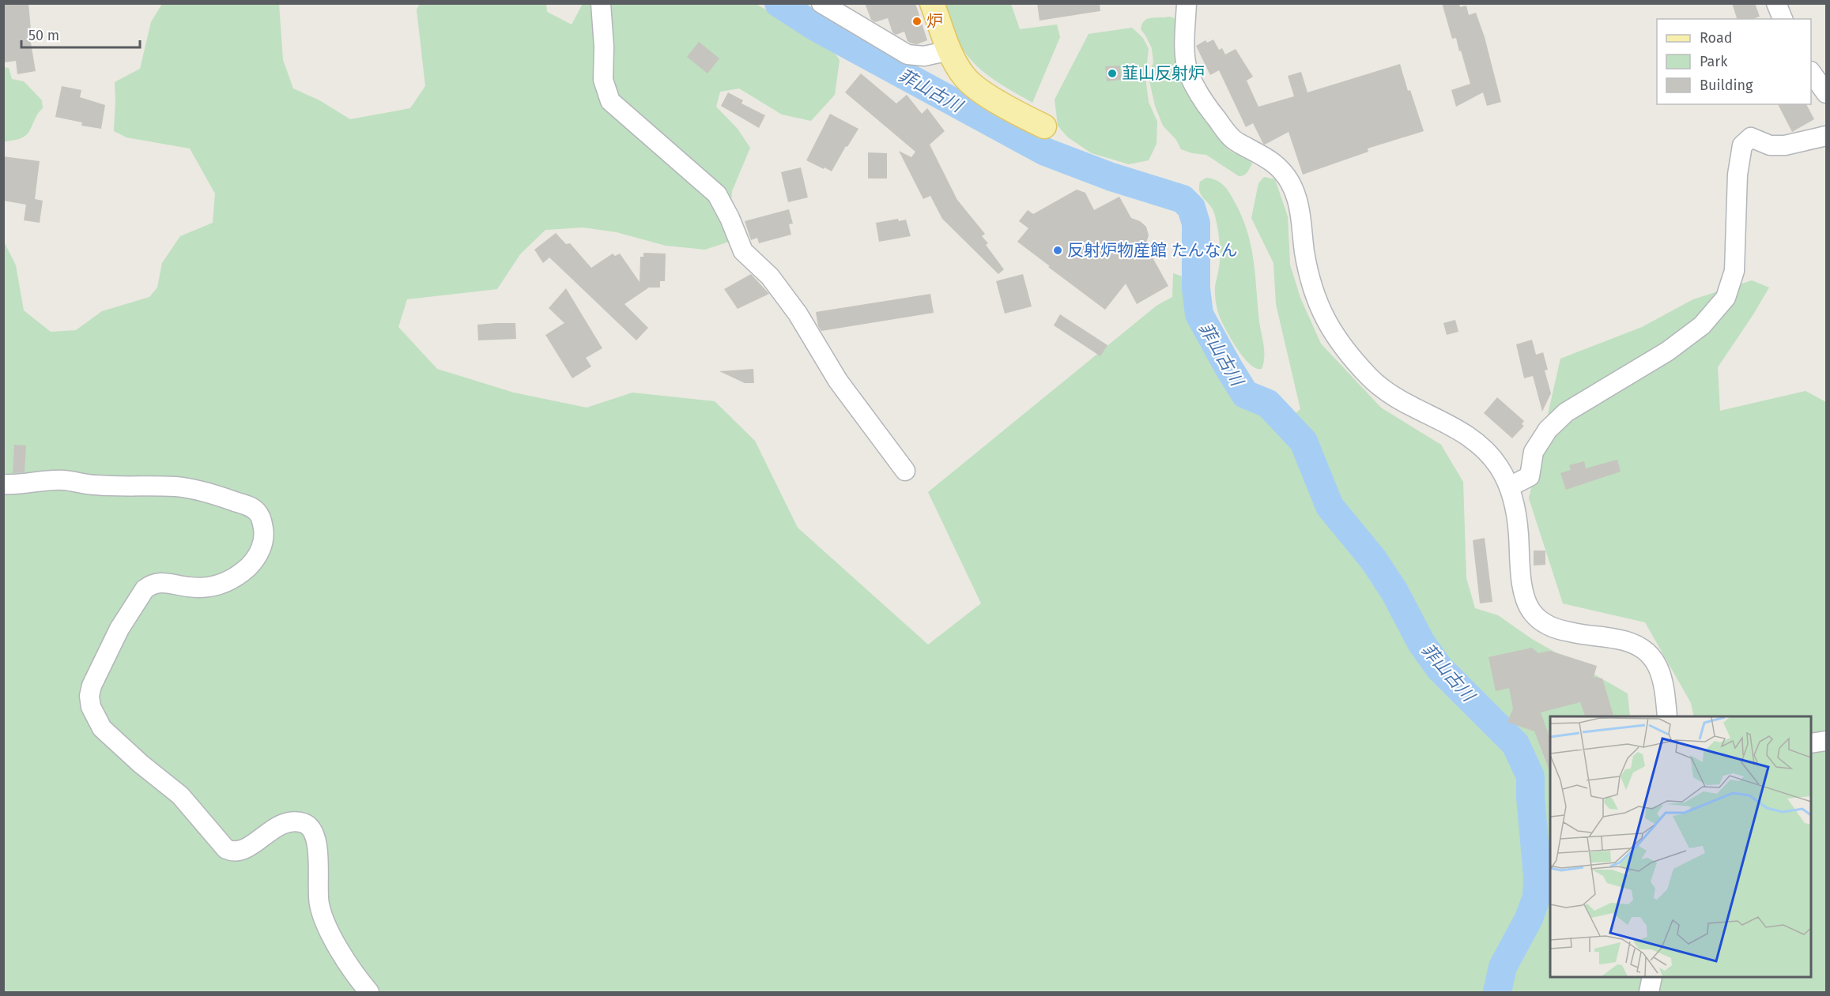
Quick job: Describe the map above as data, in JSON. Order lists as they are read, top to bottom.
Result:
{
  "water": ["菲山古川"],
  "places": ["炉", "韮山反射炉", "反射炉物産館 たんなん"],
  "legend": ["Road", "Park", "Building"],
  "scale_bar": "50 m"
}
